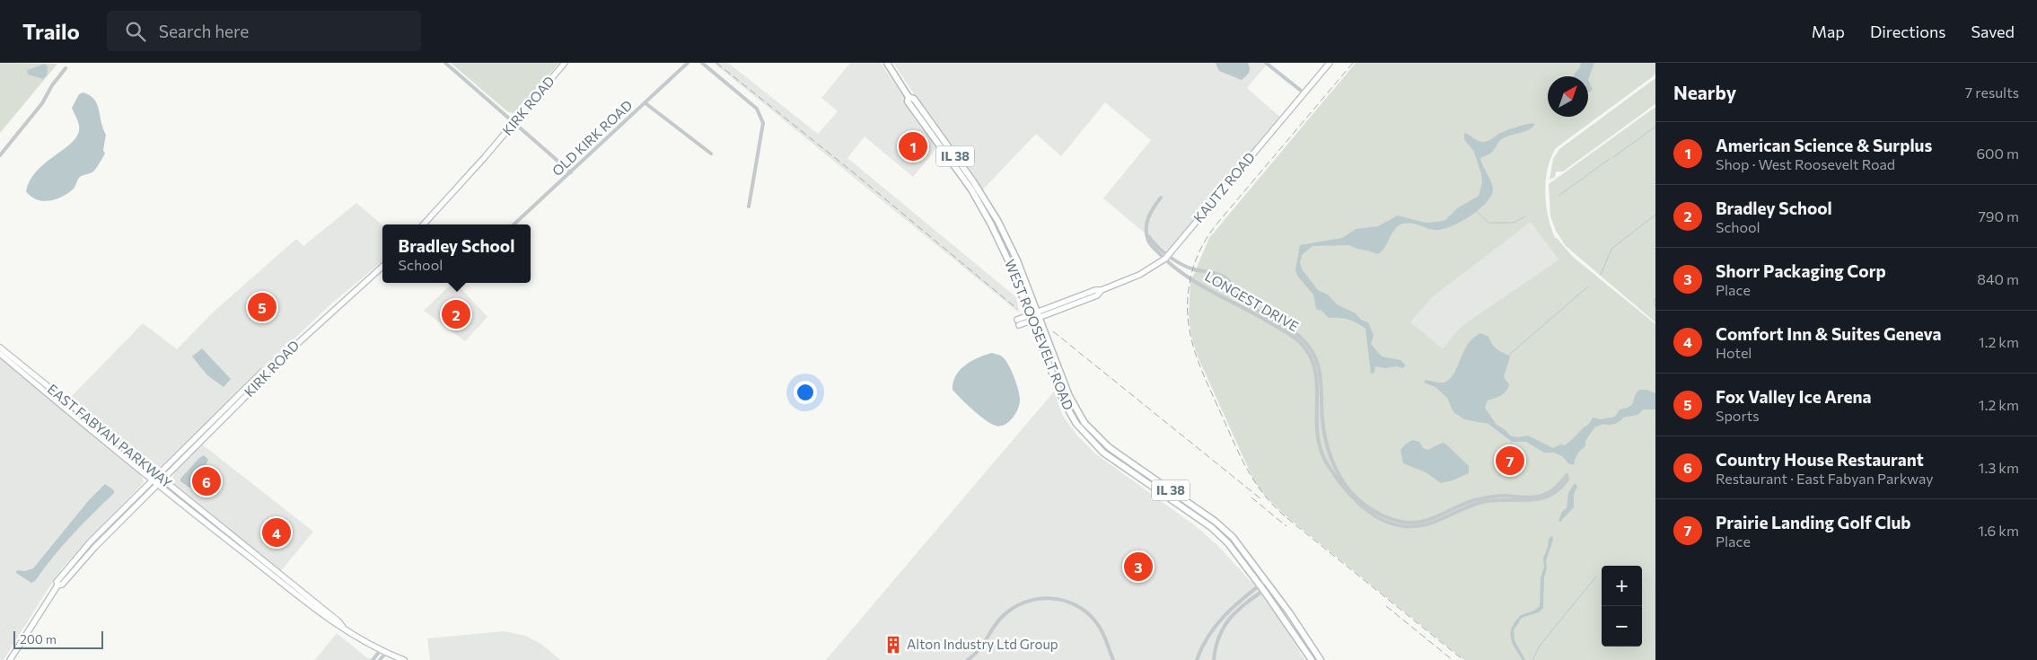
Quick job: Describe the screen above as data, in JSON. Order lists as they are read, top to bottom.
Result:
{
  "streets": {
    "main road": ["IL 38", "WEST ROOSEVELT ROAD"],
    "street": [
      "KIRK ROAD",
      "OLD KIRK ROAD",
      "KAUTZ ROAD",
      "LONGEST DRIVE",
      "EAST FABYAN PARKWAY"
    ]
  },
  "crossings": [
    ["KIRK ROAD", "EAST FABYAN PARKWAY"],
    ["IL 38", "KAUTZ ROAD"],
    ["IL 38", "WEST ROOSEVELT ROAD"],
    ["KAUTZ ROAD", "LONGEST DRIVE"],
    ["KAUTZ ROAD", "WEST ROOSEVELT ROAD"]
  ],
  "places": {
    "building": ["Alton Industry Ltd Group"]
  },
  "scale_bar": "200 m",
  "north": "top right",
  "page": {
    "header": "Trailo",
    "search": "Search here",
    "nav": ["Map", "Directions", "Saved"],
    "heading": ["Nearby", "7 results"],
    "list": [
      {
        "mark": "1",
        "name": "American Science & Surplus",
        "note": "Shop · West Roosevelt Road",
        "value": "600 m"
      },
      {
        "mark": "2",
        "name": "Bradley School",
        "note": "School",
        "value": "790 m"
      },
      {
        "mark": "3",
        "name": "Shorr Packaging Corp",
        "note": "Place",
        "value": "840 m"
      },
      {
        "mark": "4",
        "name": "Comfort Inn & Suites Geneva",
        "note": "Hotel",
        "value": "1.2 km"
      },
      {
        "mark": "5",
        "name": "Fox Valley Ice Arena",
        "note": "Sports",
        "value": "1.2 km"
      },
      {
        "mark": "6",
        "name": "Country House Restaurant",
        "note": "Restaurant · East Fabyan Parkway",
        "value": "1.3 km"
      },
      {
        "mark": "7",
        "name": "Prairie Landing Golf Club",
        "note": "Place",
        "value": "1.6 km"
      }
    ],
    "pins": [
      "1",
      "5",
      "2",
      "7",
      "6",
      "4",
      "3"
    ],
    "popup": ["Bradley School", "School"],
    "map_buttons": ["+", "−"],
    "scale": "200 m"
  }
}
